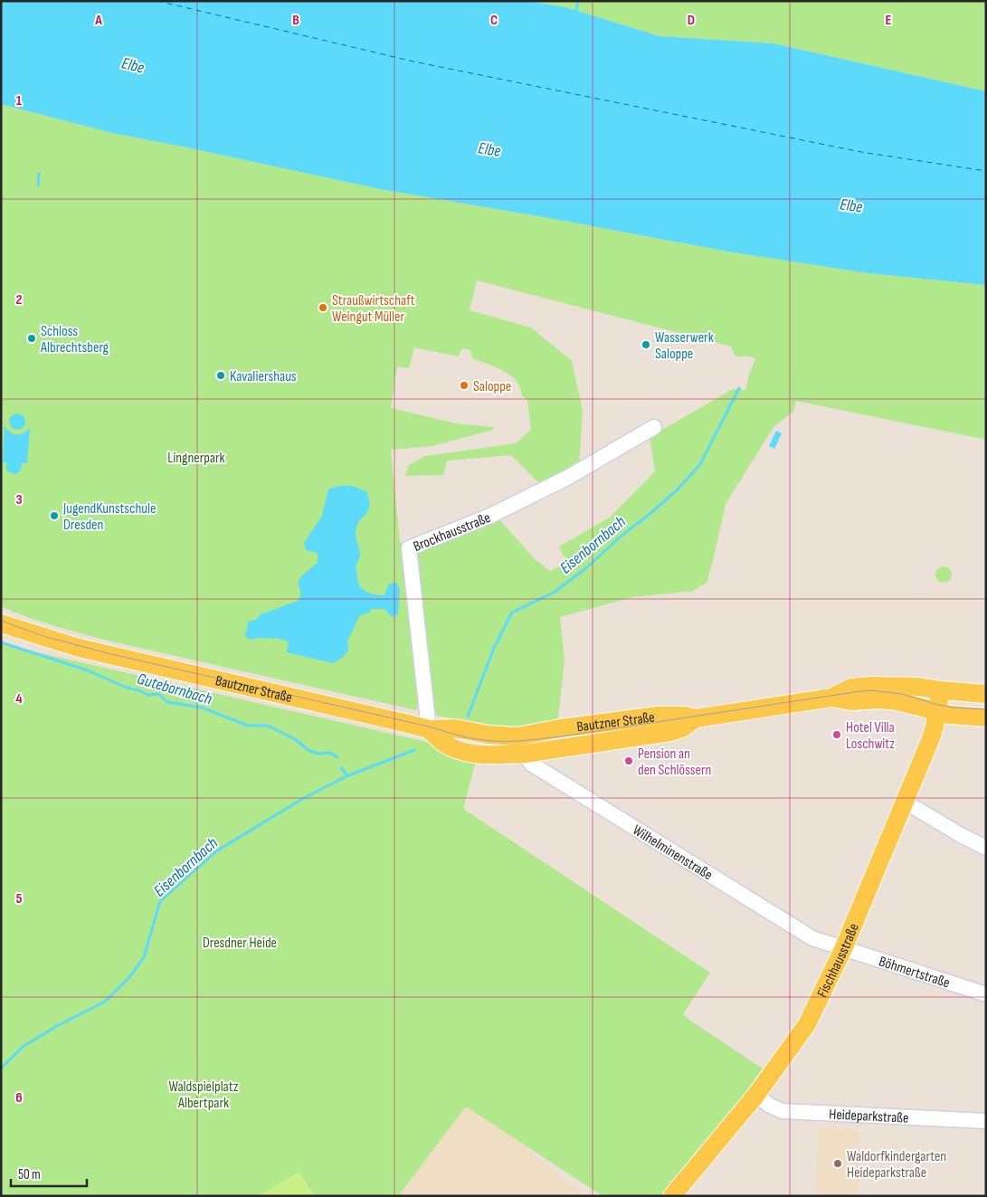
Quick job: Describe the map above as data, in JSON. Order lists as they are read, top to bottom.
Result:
{
  "streets": {
    "main road": ["Bautzner Straße", "Fischhausstraße"],
    "street": [
      "Brockhausstraße",
      "Wilhelminenstraße",
      "Böhmertstraße",
      "Heideparkstraße"
    ]
  },
  "crossings": [
    ["Brockhausstraße", "Bautzner Straße"],
    ["Bautzner Straße", "Wilhelminenstraße"],
    ["Bautzner Straße", "Fischhausstraße"],
    ["Wilhelminenstraße", "Fischhausstraße"],
    ["Wilhelminenstraße", "Böhmertstraße"],
    ["Fischhausstraße", "Böhmertstraße"],
    ["Fischhausstraße", "Heideparkstraße"]
  ],
  "water": ["Elbe", "Eisenbornbach", "Gutebornbach"],
  "parks": ["Lingnerpark", "Dresdner Heide", "Waldspielplatz Albertpark"],
  "places": [
    "Straußwirtschaft Weingut Müller",
    "Schloss Albrechtsberg",
    "Wasserwerk Saloppe",
    "Kavaliershaus",
    "Saloppe",
    "JugendKunstschule Dresden",
    "Hotel Villa Loschwitz",
    "Pension an den Schlössern",
    "Waldorfkindergarten Heideparkstraße"
  ],
  "scale_bar": "50 m",
  "grid": {
    "columns": [
      "A",
      "B",
      "C",
      "D",
      "E"
    ],
    "rows": [
      "1",
      "2",
      "3",
      "4",
      "5",
      "6"
    ]
  }
}
